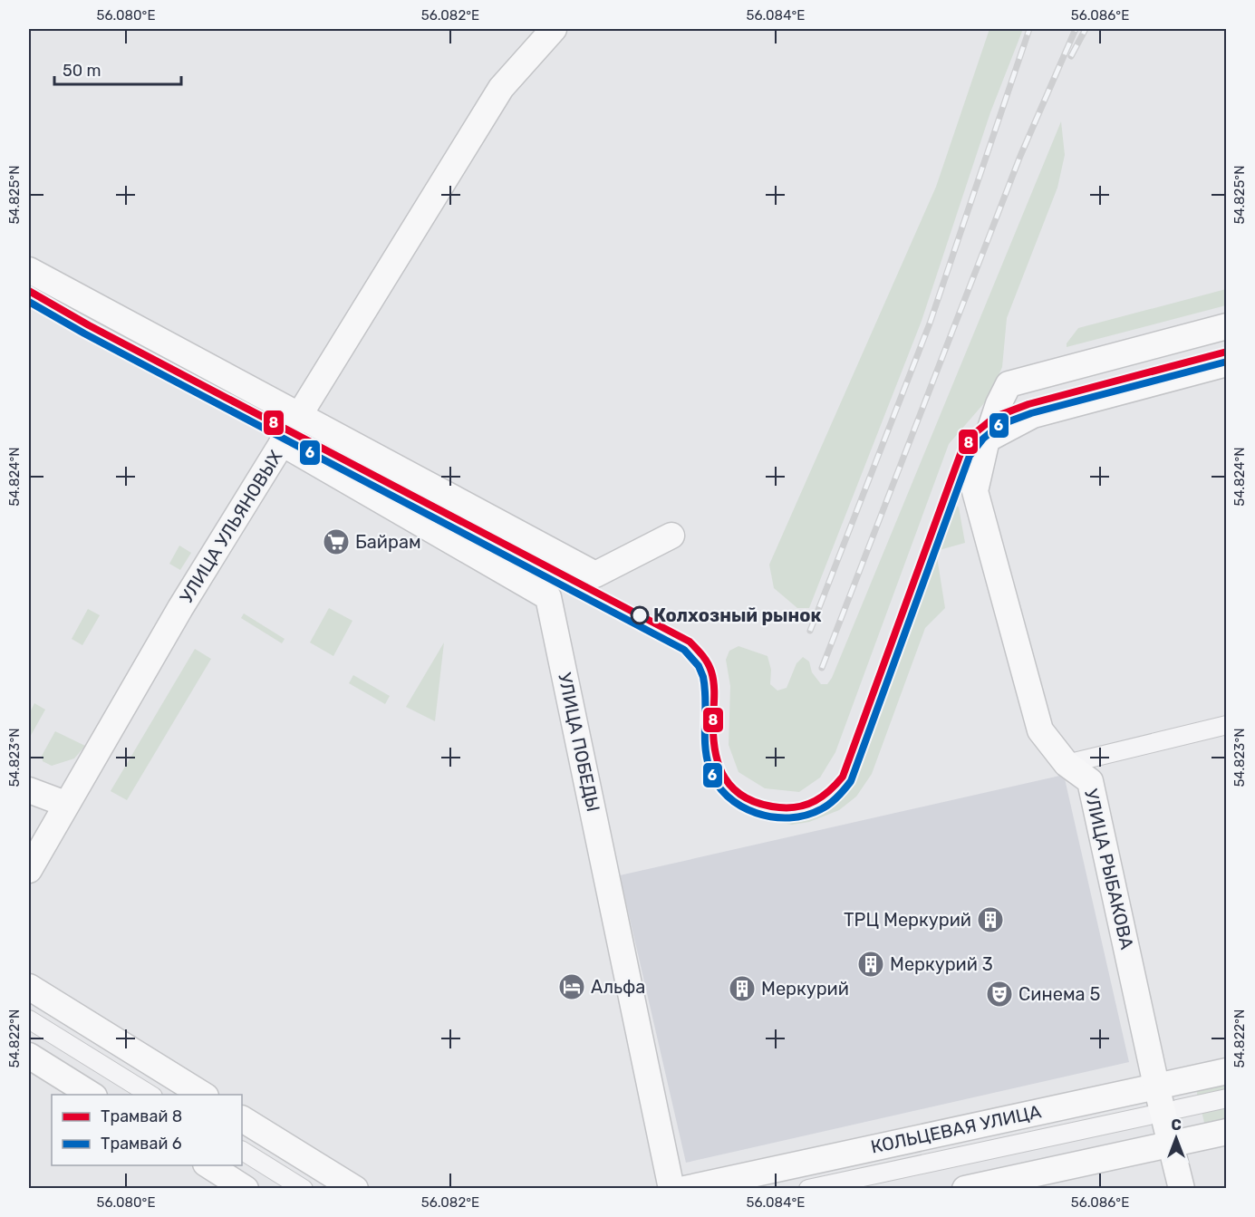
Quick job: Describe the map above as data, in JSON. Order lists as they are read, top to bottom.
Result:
{
  "streets": {
    "street": [
      "УЛИЦА УЛЬЯНОВЫХ",
      "УЛИЦА ПОБЕДЫ",
      "УЛИЦА РЫБАКОВА",
      "КОЛЬЦЕВАЯ УЛИЦА"
    ]
  },
  "crossings": [
    ["УЛИЦА УЛЬЯНОВЫХ", "УЛИЦА ПОБЕДЫ"],
    ["УЛИЦА РЫБАКОВА", "КОЛЬЦЕВАЯ УЛИЦА"]
  ],
  "places": {
    "supermarket": ["Байрам"],
    "other": ["Колхозный рынок"],
    "building": ["ТРЦ Меркурий", "Меркурий 3", "Меркурий"],
    "hotel": ["Альфа"],
    "theatre": ["Синема 5"]
  },
  "lines": ["tram line 8", "tram line 6"],
  "legend": ["Трамвай 8", "Трамвай 6"],
  "scale_bar": "50 m",
  "north": "top",
  "coordinates": [
    "56.080°E",
    "56.082°E",
    "56.084°E",
    "56.086°E",
    "54.825°N",
    "54.824°N",
    "54.823°N",
    "54.822°N"
  ]
}
